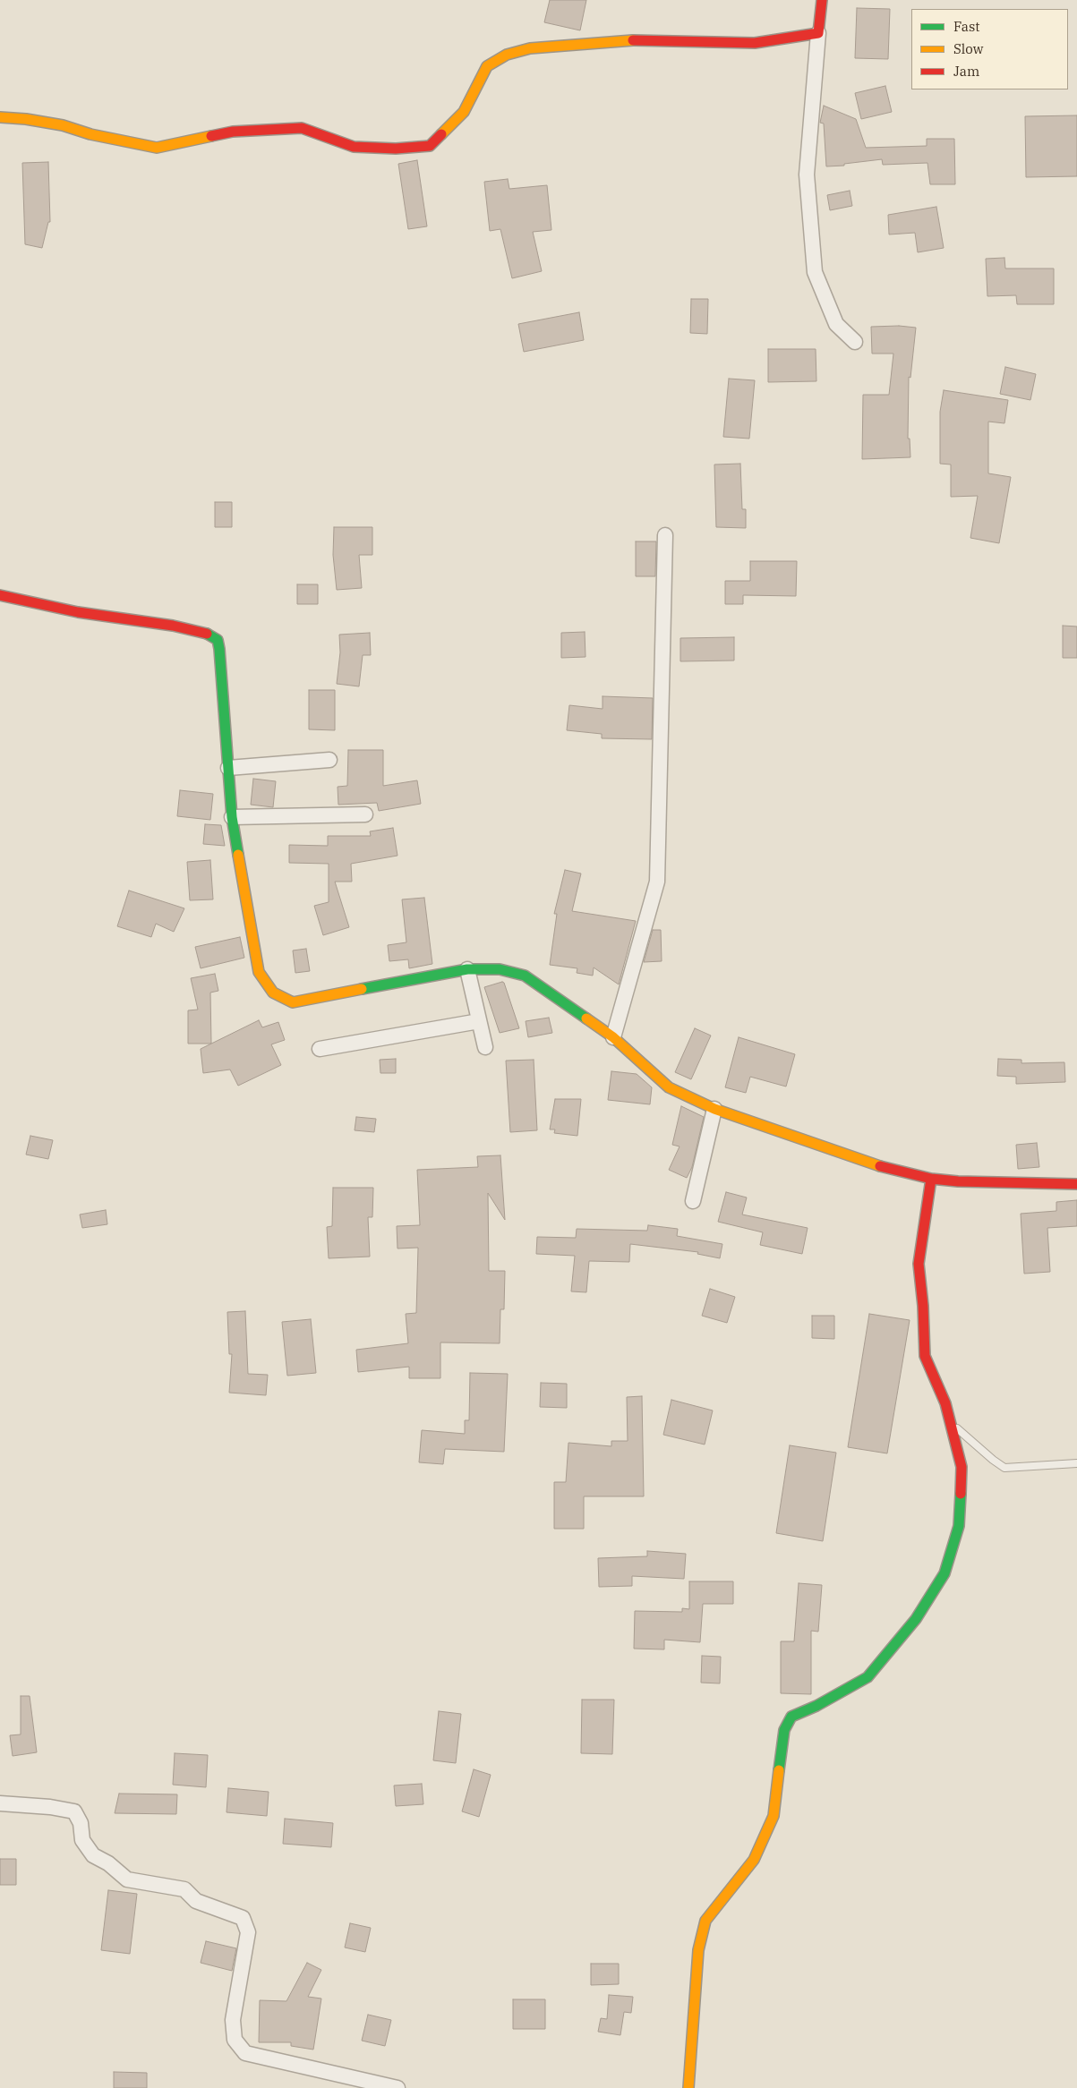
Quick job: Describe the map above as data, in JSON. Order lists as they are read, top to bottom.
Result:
{
  "legend": ["Fast", "Slow", "Jam"]
}
